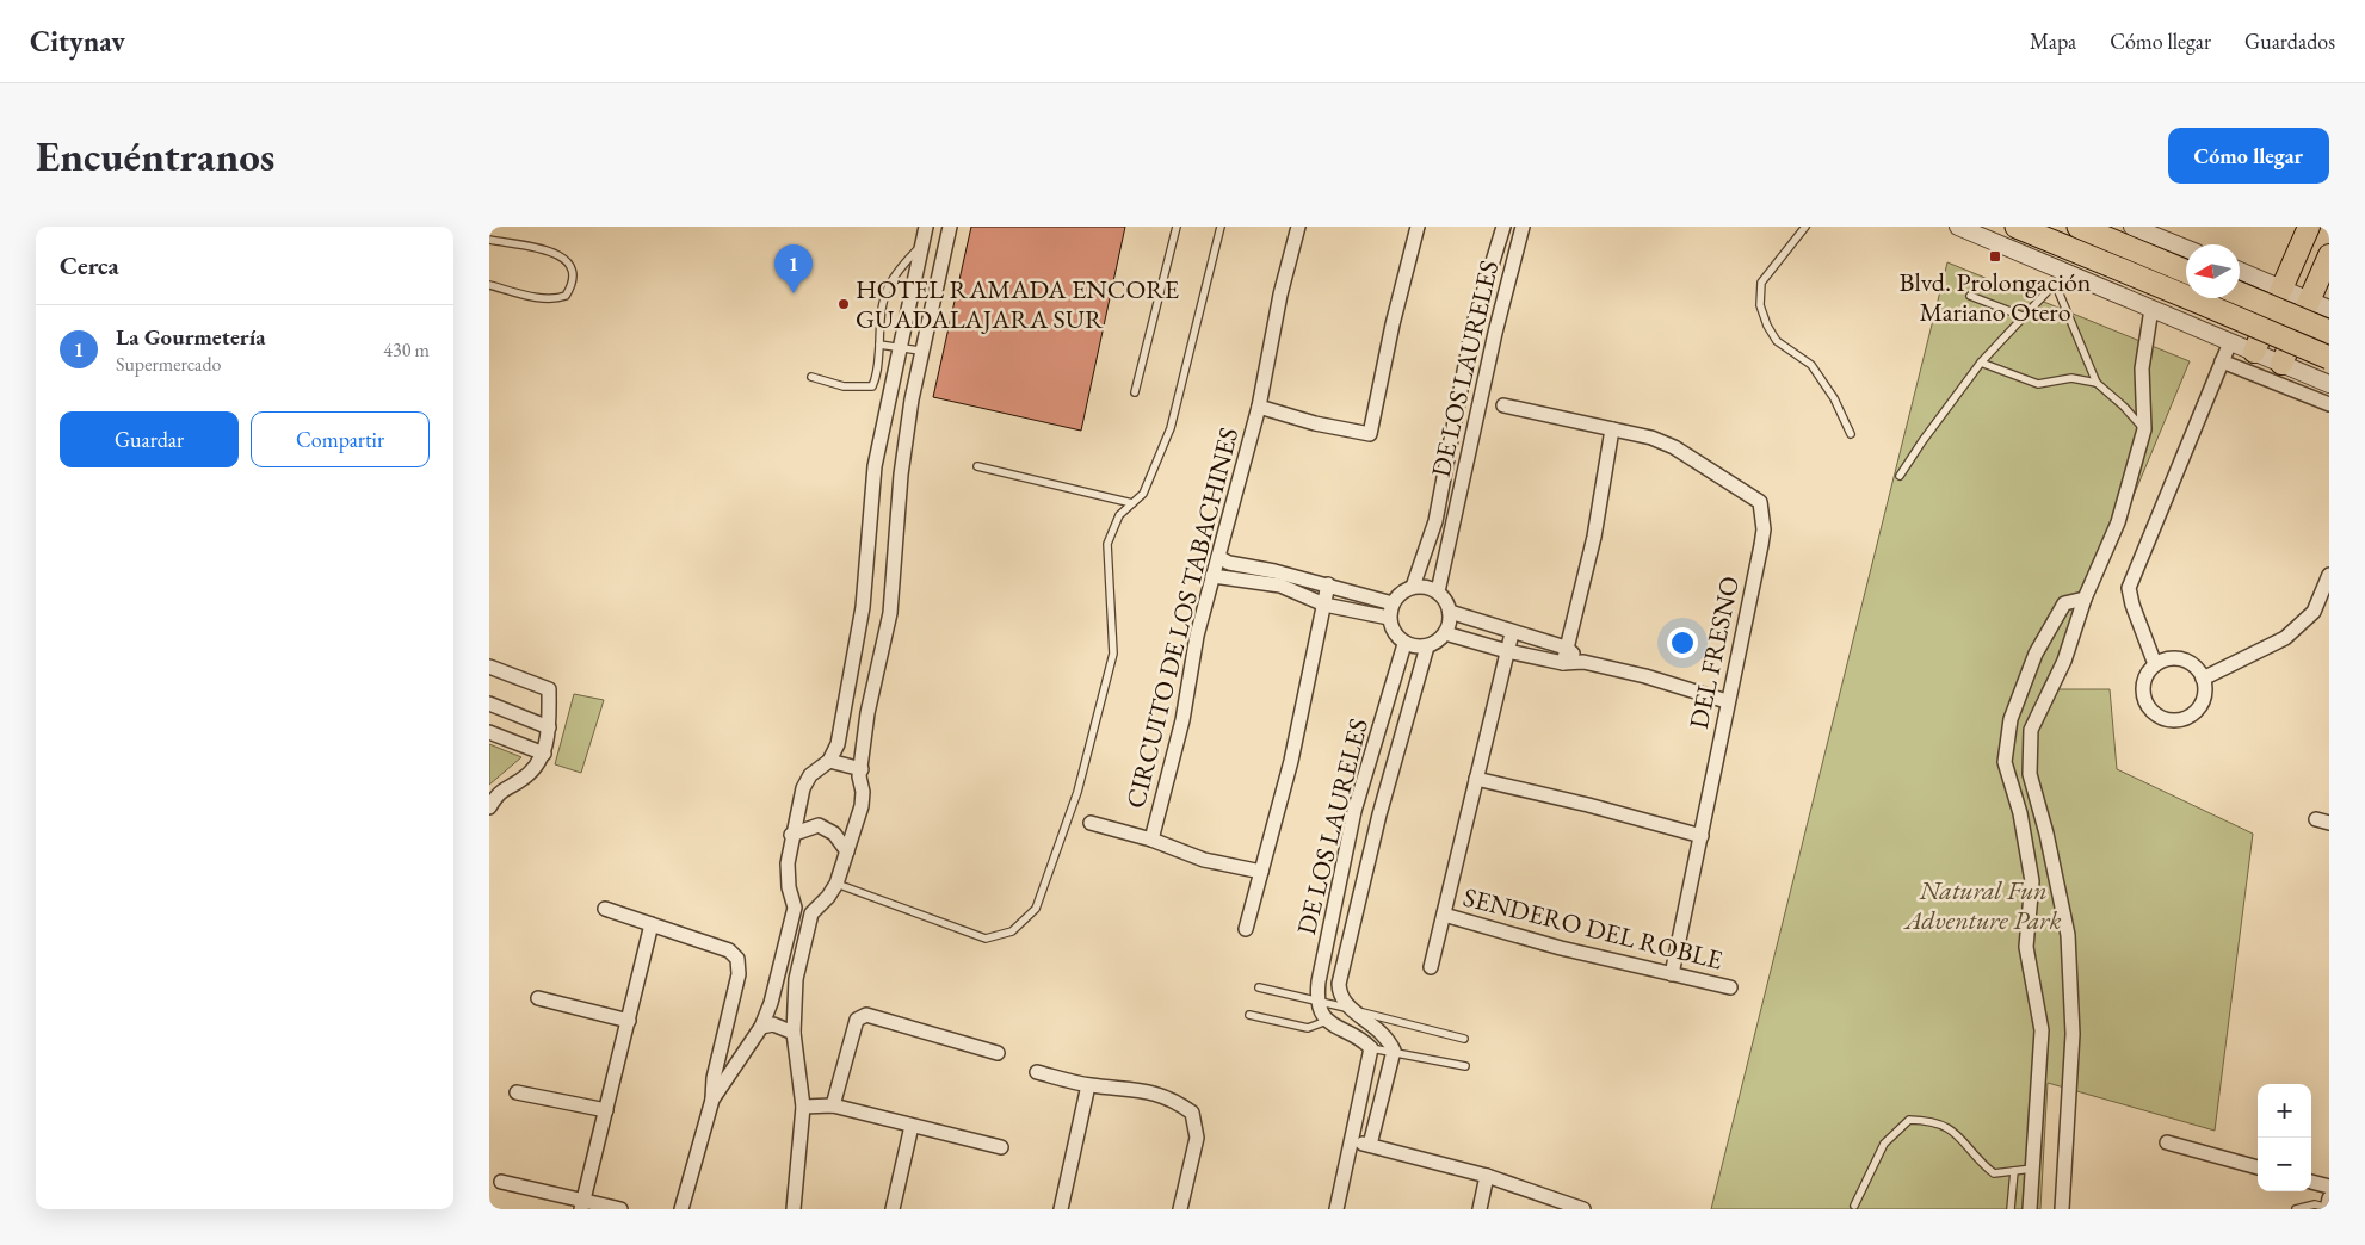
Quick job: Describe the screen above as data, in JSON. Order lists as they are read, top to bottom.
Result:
{
  "streets": {
    "street": [
      "DE LOS LAURELES",
      "CIRCUITO DE LOS TABACHINES",
      "DEL FRESNO",
      "SENDERO DEL ROBLE"
    ]
  },
  "crossings": [
    ["DE LOS LAURELES", "CIRCUITO DE LOS TABACHINES"],
    ["DEL FRESNO", "SENDERO DEL ROBLE"]
  ],
  "parks": ["Natural Fun Adventure Park"],
  "places": {
    "transit": ["Blvd. Prolongación Mariano Otero"],
    "other": ["HOTEL RAMADA ENCORE GUADALAJARA SUR"]
  },
  "north": "left",
  "page": {
    "header": "Citynav",
    "nav": ["Mapa", "Cómo llegar", "Guardados"],
    "buttons": [
      "Cómo llegar",
      ["Guardar", "Compartir"]
    ],
    "title": "Encuéntranos",
    "heading": "Cerca",
    "pins": "1",
    "list": [
      {
        "mark": "1",
        "name": "La Gourmetería",
        "note": "Supermercado",
        "value": "430 m"
      }
    ],
    "map_buttons": ["+", "−"]
  }
}
